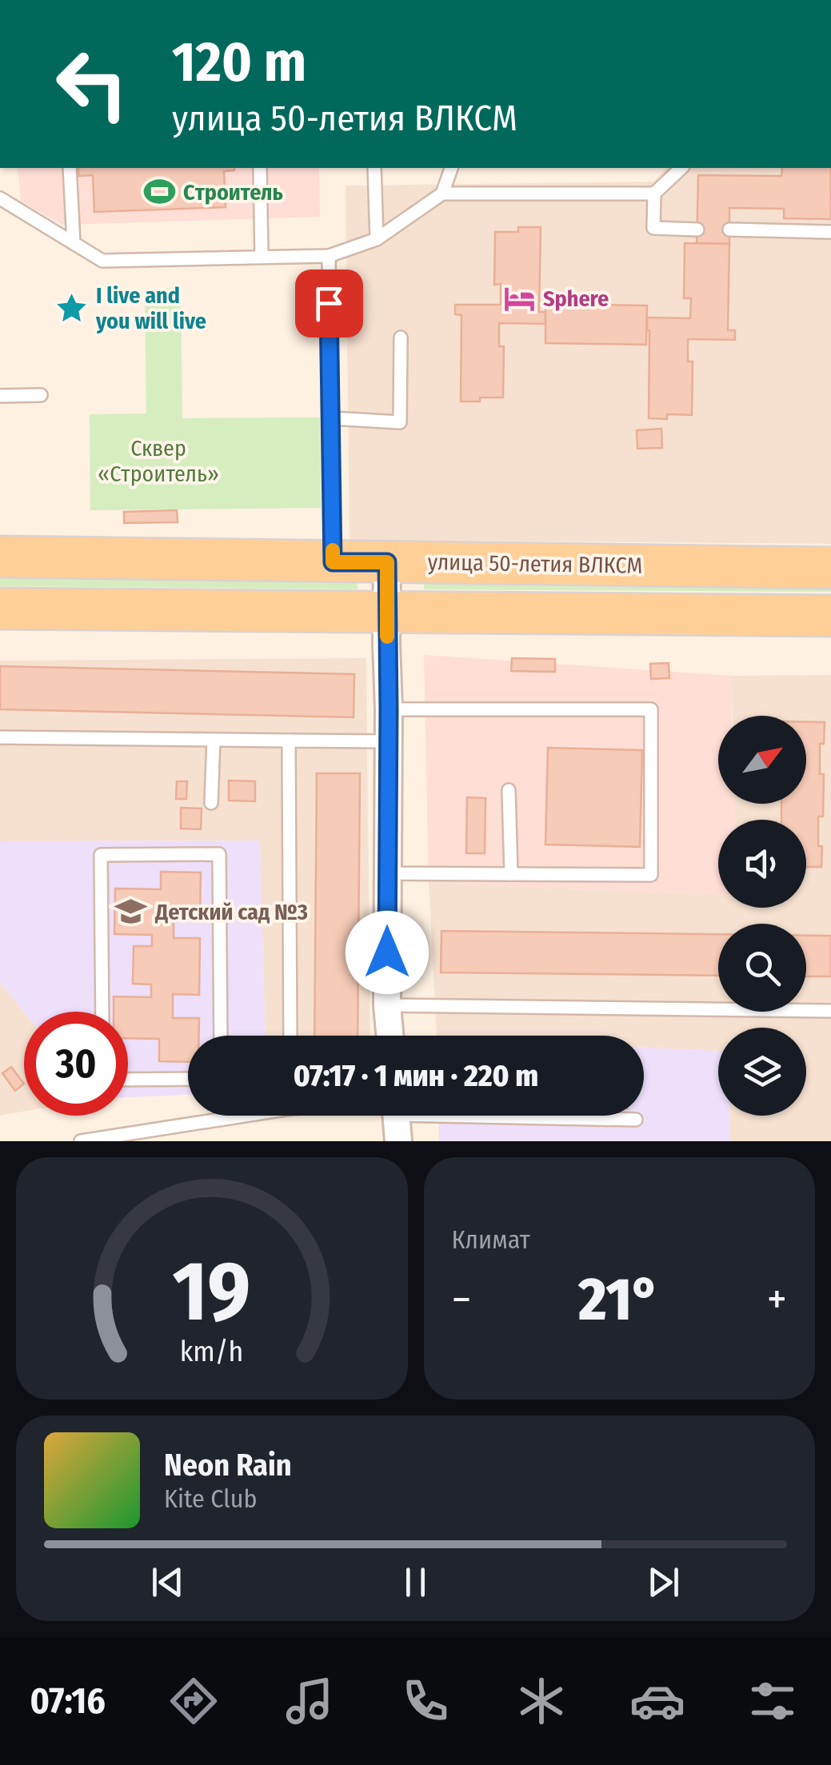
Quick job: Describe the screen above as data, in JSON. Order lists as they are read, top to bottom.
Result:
{
  "streets": {
    "main road": ["улица 50-летия ВЛКСМ"]
  },
  "parks": ["Сквер «Cтроитель»"],
  "places": {
    "sports": ["Cтроитель"],
    "hotel": ["Sphere"],
    "place": ["I live and you will live"],
    "school or university": ["Детский сад №3"]
  },
  "north": "top right",
  "page": {
    "turn": ["120 m", "улица 50-летия ВЛКСМ"],
    "limit": "30",
    "trip": "07:17 · 1 мин · 220 m",
    "tile": "Климат",
    "heat": ["−", "21°", "+"],
    "song": ["Neon Rain", "Kite Club"],
    "tabs": "07:16",
    "gauge": ["19", "km/h"]
  }
}
